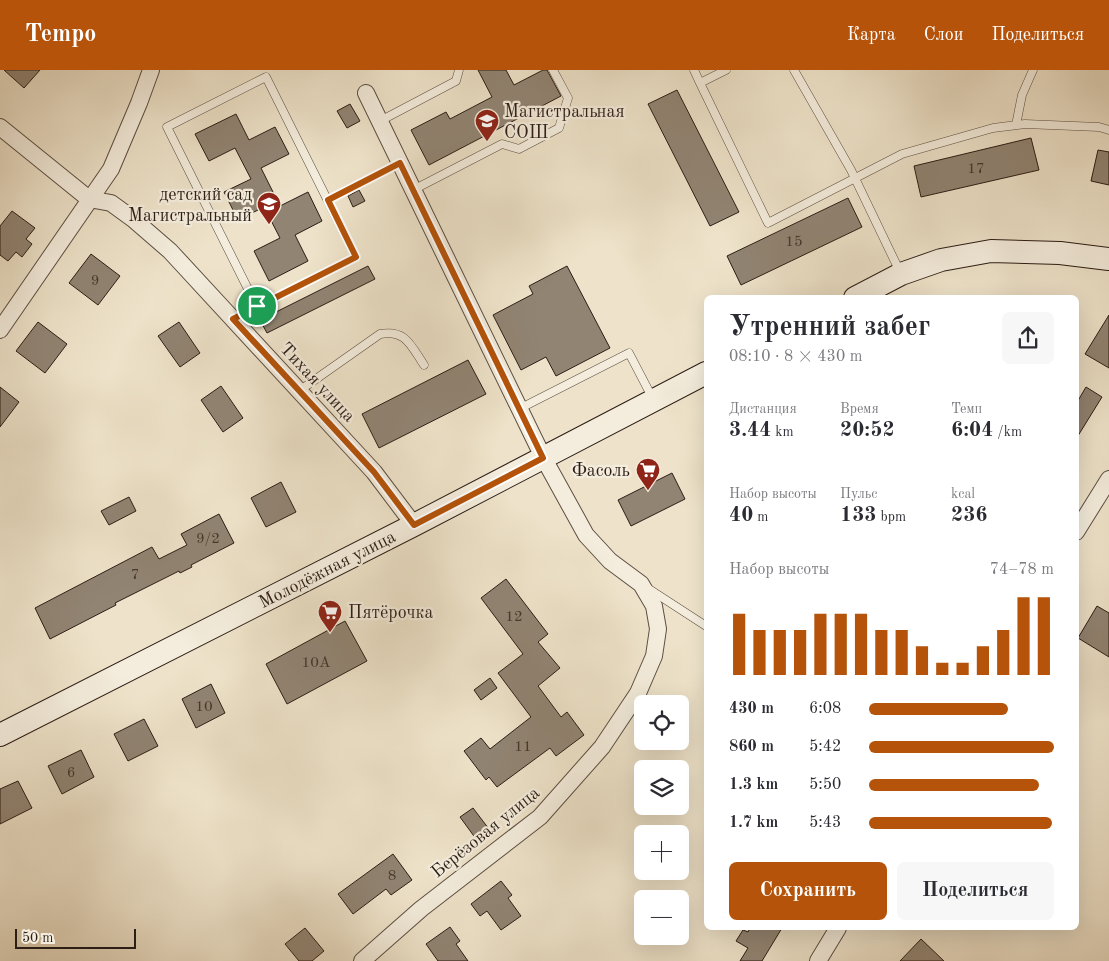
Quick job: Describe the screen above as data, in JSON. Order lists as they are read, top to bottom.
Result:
{
  "streets": {
    "street": ["Тихая улица", "Молодёжная улица", "Берёзовая улица"]
  },
  "crossings": [
    ["Тихая улица", "Молодёжная улица"]
  ],
  "places": {
    "school or university": ["Магистральная СОШ", "детский сад Магистральный"],
    "supermarket": ["Фасоль", "Пятёрочка"]
  },
  "house_numbers": [
    "17",
    "15",
    "9",
    "9/2",
    "7",
    "12",
    "10А",
    "10",
    "11",
    "6",
    "8"
  ],
  "scale_bar": "50 m",
  "page": {
    "header": "Tempo",
    "nav": ["Карта", "Слои", "Поделиться"],
    "heading": ["Утренний забег", "08:10 · 8 × 430 m"],
    "stats": [
      ["Дистанция", "3.44 km"],
      ["Время", "20:52"],
      ["Темп", "6:04 /km"],
      ["Набор высоты", "40 m"],
      ["Пульс", "133 bpm"],
      ["kcal", "236"]
    ],
    "chart": ["Набор высоты", "74–78 m"],
    "list": [
      {
        "name": "430 m",
        "note": "6:08"
      },
      {
        "name": "860 m",
        "note": "5:42"
      },
      {
        "name": "1.3 km",
        "note": "5:50"
      },
      {
        "name": "1.7 km",
        "note": "5:43"
      }
    ],
    "map_buttons": ["+", "−"],
    "buttons": ["Сохранить", "Поделиться"],
    "scale": "50 m"
  }
}
